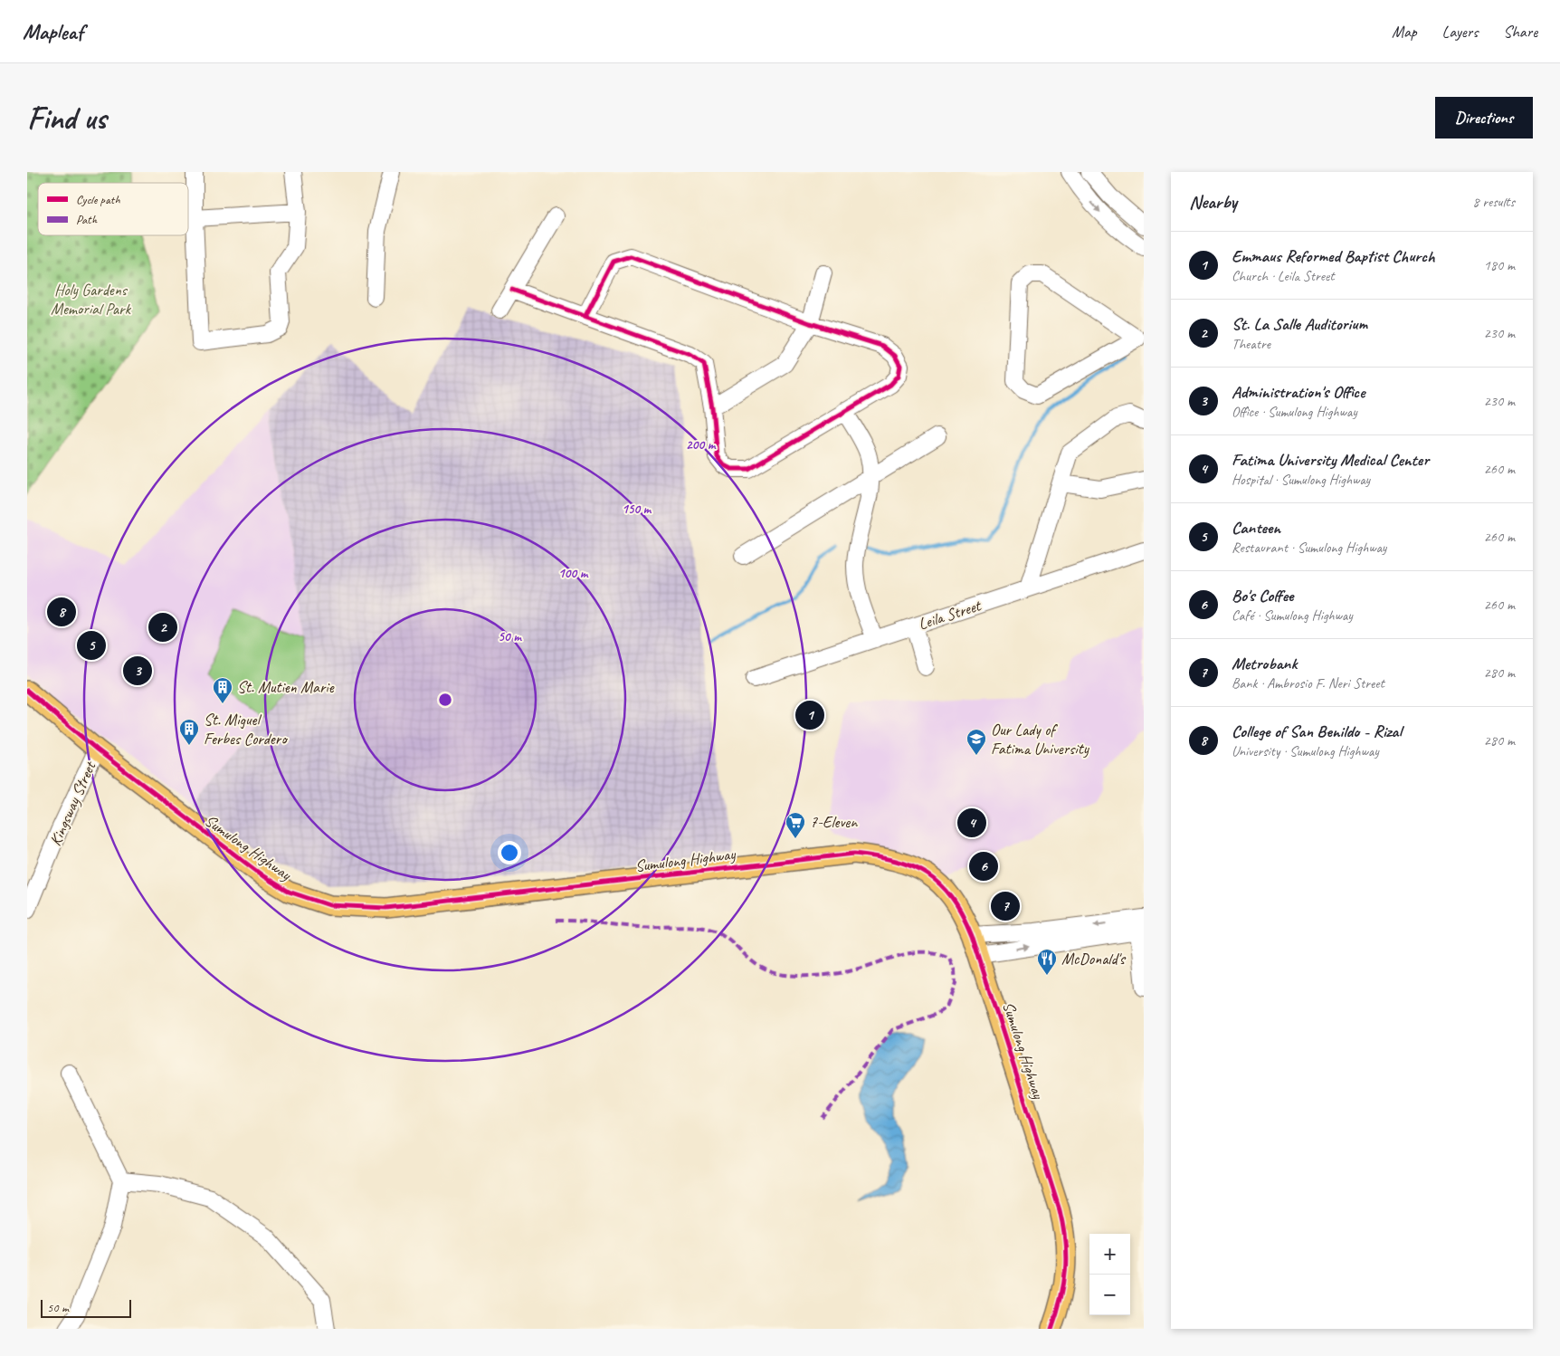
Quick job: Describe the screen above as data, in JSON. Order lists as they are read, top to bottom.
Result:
{
  "streets": {
    "main road": ["Sumulong Highway"],
    "street": ["Leila Street", "Kingsway Street"]
  },
  "crossings": [
    ["Kingsway Street", "Sumulong Highway"]
  ],
  "parks": ["Holy Gardens Memorial Park"],
  "places": {
    "building": ["St. Mutien Marie", "St. Miguel Ferbes Cordero"],
    "school or university": ["Our Lady of Fatima University"],
    "supermarket": ["7-Eleven"],
    "restaurant": ["McDonald's"]
  },
  "legend": ["Cycle path", "Path"],
  "scale_bar": "50 m",
  "page": {
    "header": "Mapleaf",
    "nav": ["Map", "Layers", "Share"],
    "buttons": "Directions",
    "title": "Find us",
    "heading": ["Nearby", "8 results"],
    "list": [
      {
        "mark": "1",
        "name": "Emmaus Reformed Baptist Church",
        "note": "Church · Leila Street",
        "value": "180 m"
      },
      {
        "mark": "2",
        "name": "St. La Salle Auditorium",
        "note": "Theatre",
        "value": "230 m"
      },
      {
        "mark": "3",
        "name": "Administration's Office",
        "note": "Office · Sumulong Highway",
        "value": "230 m"
      },
      {
        "mark": "4",
        "name": "Fatima University Medical Center",
        "note": "Hospital · Sumulong Highway",
        "value": "260 m"
      },
      {
        "mark": "5",
        "name": "Canteen",
        "note": "Restaurant · Sumulong Highway",
        "value": "260 m"
      },
      {
        "mark": "6",
        "name": "Bo's Coffee",
        "note": "Café · Sumulong Highway",
        "value": "260 m"
      },
      {
        "mark": "7",
        "name": "Metrobank",
        "note": "Bank · Ambrosio F. Neri Street",
        "value": "280 m"
      },
      {
        "mark": "8",
        "name": "College of San Benildo - Rizal",
        "note": "University · Sumulong Highway",
        "value": "280 m"
      }
    ],
    "pins": [
      "8",
      "2",
      "5",
      "3",
      "1",
      "4",
      "6",
      "7"
    ],
    "map_buttons": ["+", "−"],
    "scale": "50 m"
  },
  "rings": [
    "200 m",
    "150 m",
    "100 m",
    "50 m"
  ]
}
